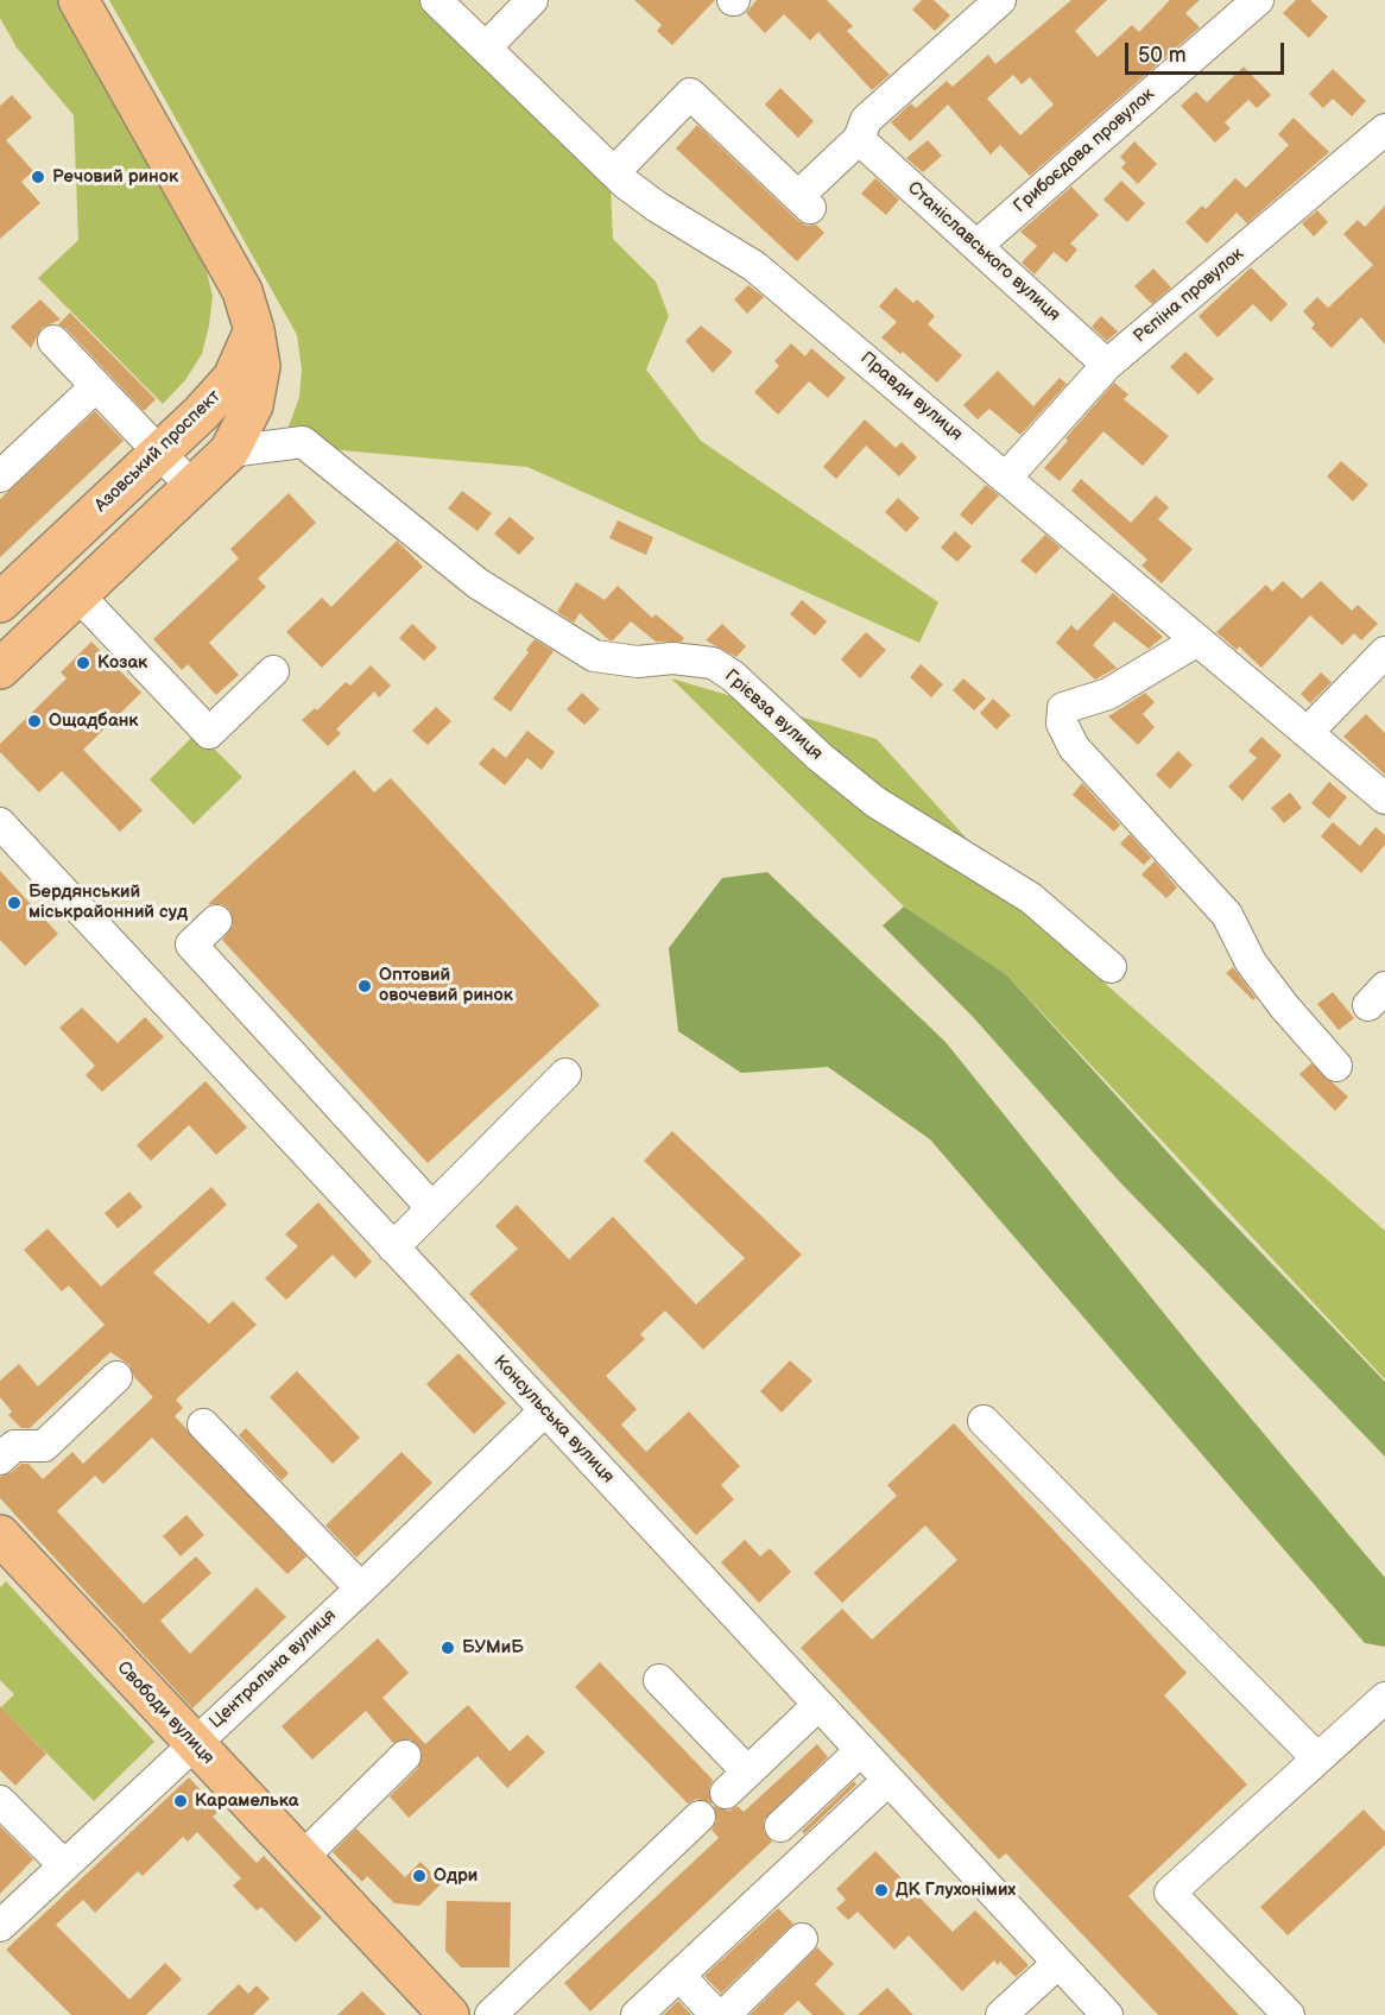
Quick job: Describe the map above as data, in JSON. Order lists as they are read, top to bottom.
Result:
{
  "streets": {
    "main road": ["Азовський проспект", "Свободи вулиця"],
    "street": [
      "Грибоєдова провулок",
      "Станіславського вулиця",
      "Рєпіна провулок",
      "Правди вулиця",
      "Грієвза вулиця",
      "Консульська вулиця",
      "Центральна вулиця"
    ]
  },
  "crossings": [
    ["Грибоєдова провулок", "Станіславського вулиця"],
    ["Станіславського вулиця", "Рєпіна провулок"],
    ["Рєпіна провулок", "Правди вулиця"],
    ["Азовський проспект", "Грієвза вулиця"],
    ["Консульська вулиця", "Центральна вулиця"],
    ["Центральна вулиця", "Свободи вулиця"]
  ],
  "places": [
    "Речовий ринок",
    "Козак",
    "Ощадбанк",
    "Бердянський міськрайонний суд",
    "Оптовий овочевий ринок",
    "БУМиБ",
    "Карамелька",
    "Одри",
    "ДК Глухонімих"
  ],
  "scale_bar": "50 m"
}
